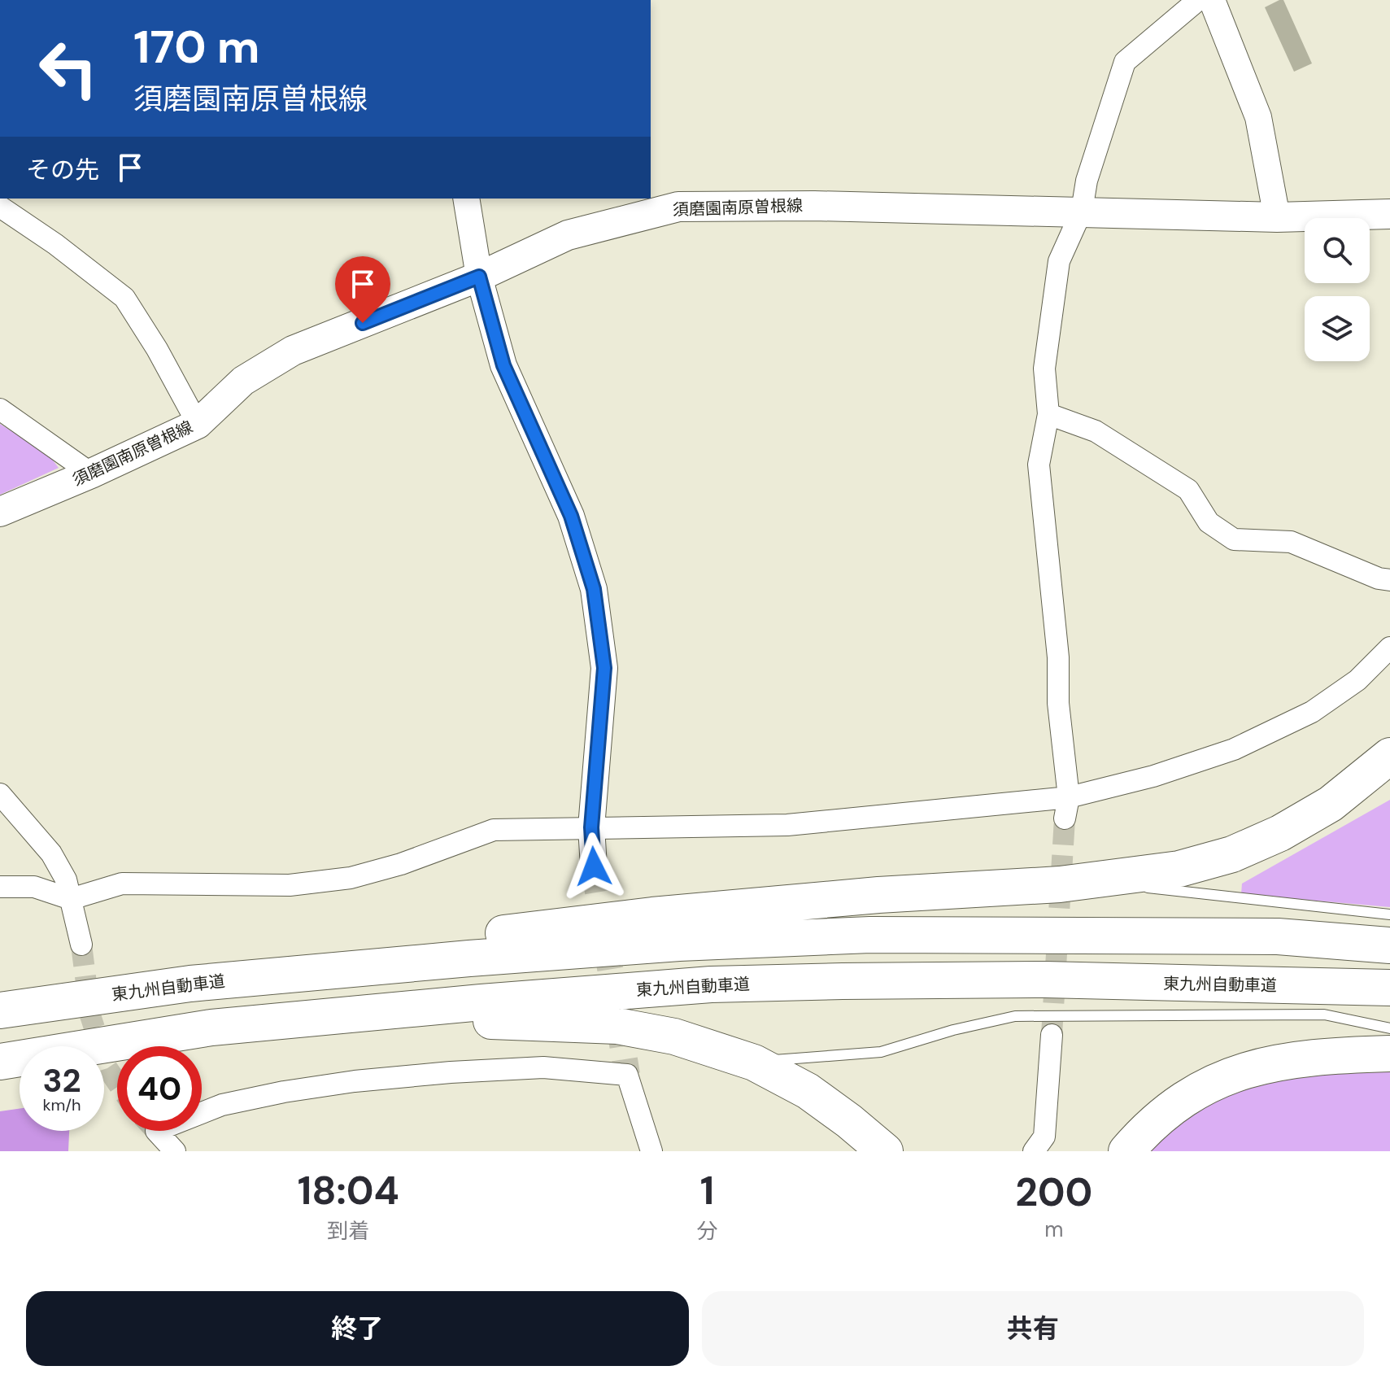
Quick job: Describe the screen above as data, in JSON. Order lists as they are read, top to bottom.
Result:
{
  "streets": {
    "highway": ["東九州自動車道"],
    "main road": ["須磨園南原曽根線"]
  },
  "page": {
    "turn": ["170 m", "須磨園南原曽根線"],
    "then": "その先",
    "speed": "32 km/h",
    "limit": "40",
    "eta": [
      "18:04",
      "到着",
      "1",
      "分",
      "200",
      "m"
    ],
    "buttons": ["終了", "共有"]
  }
}
